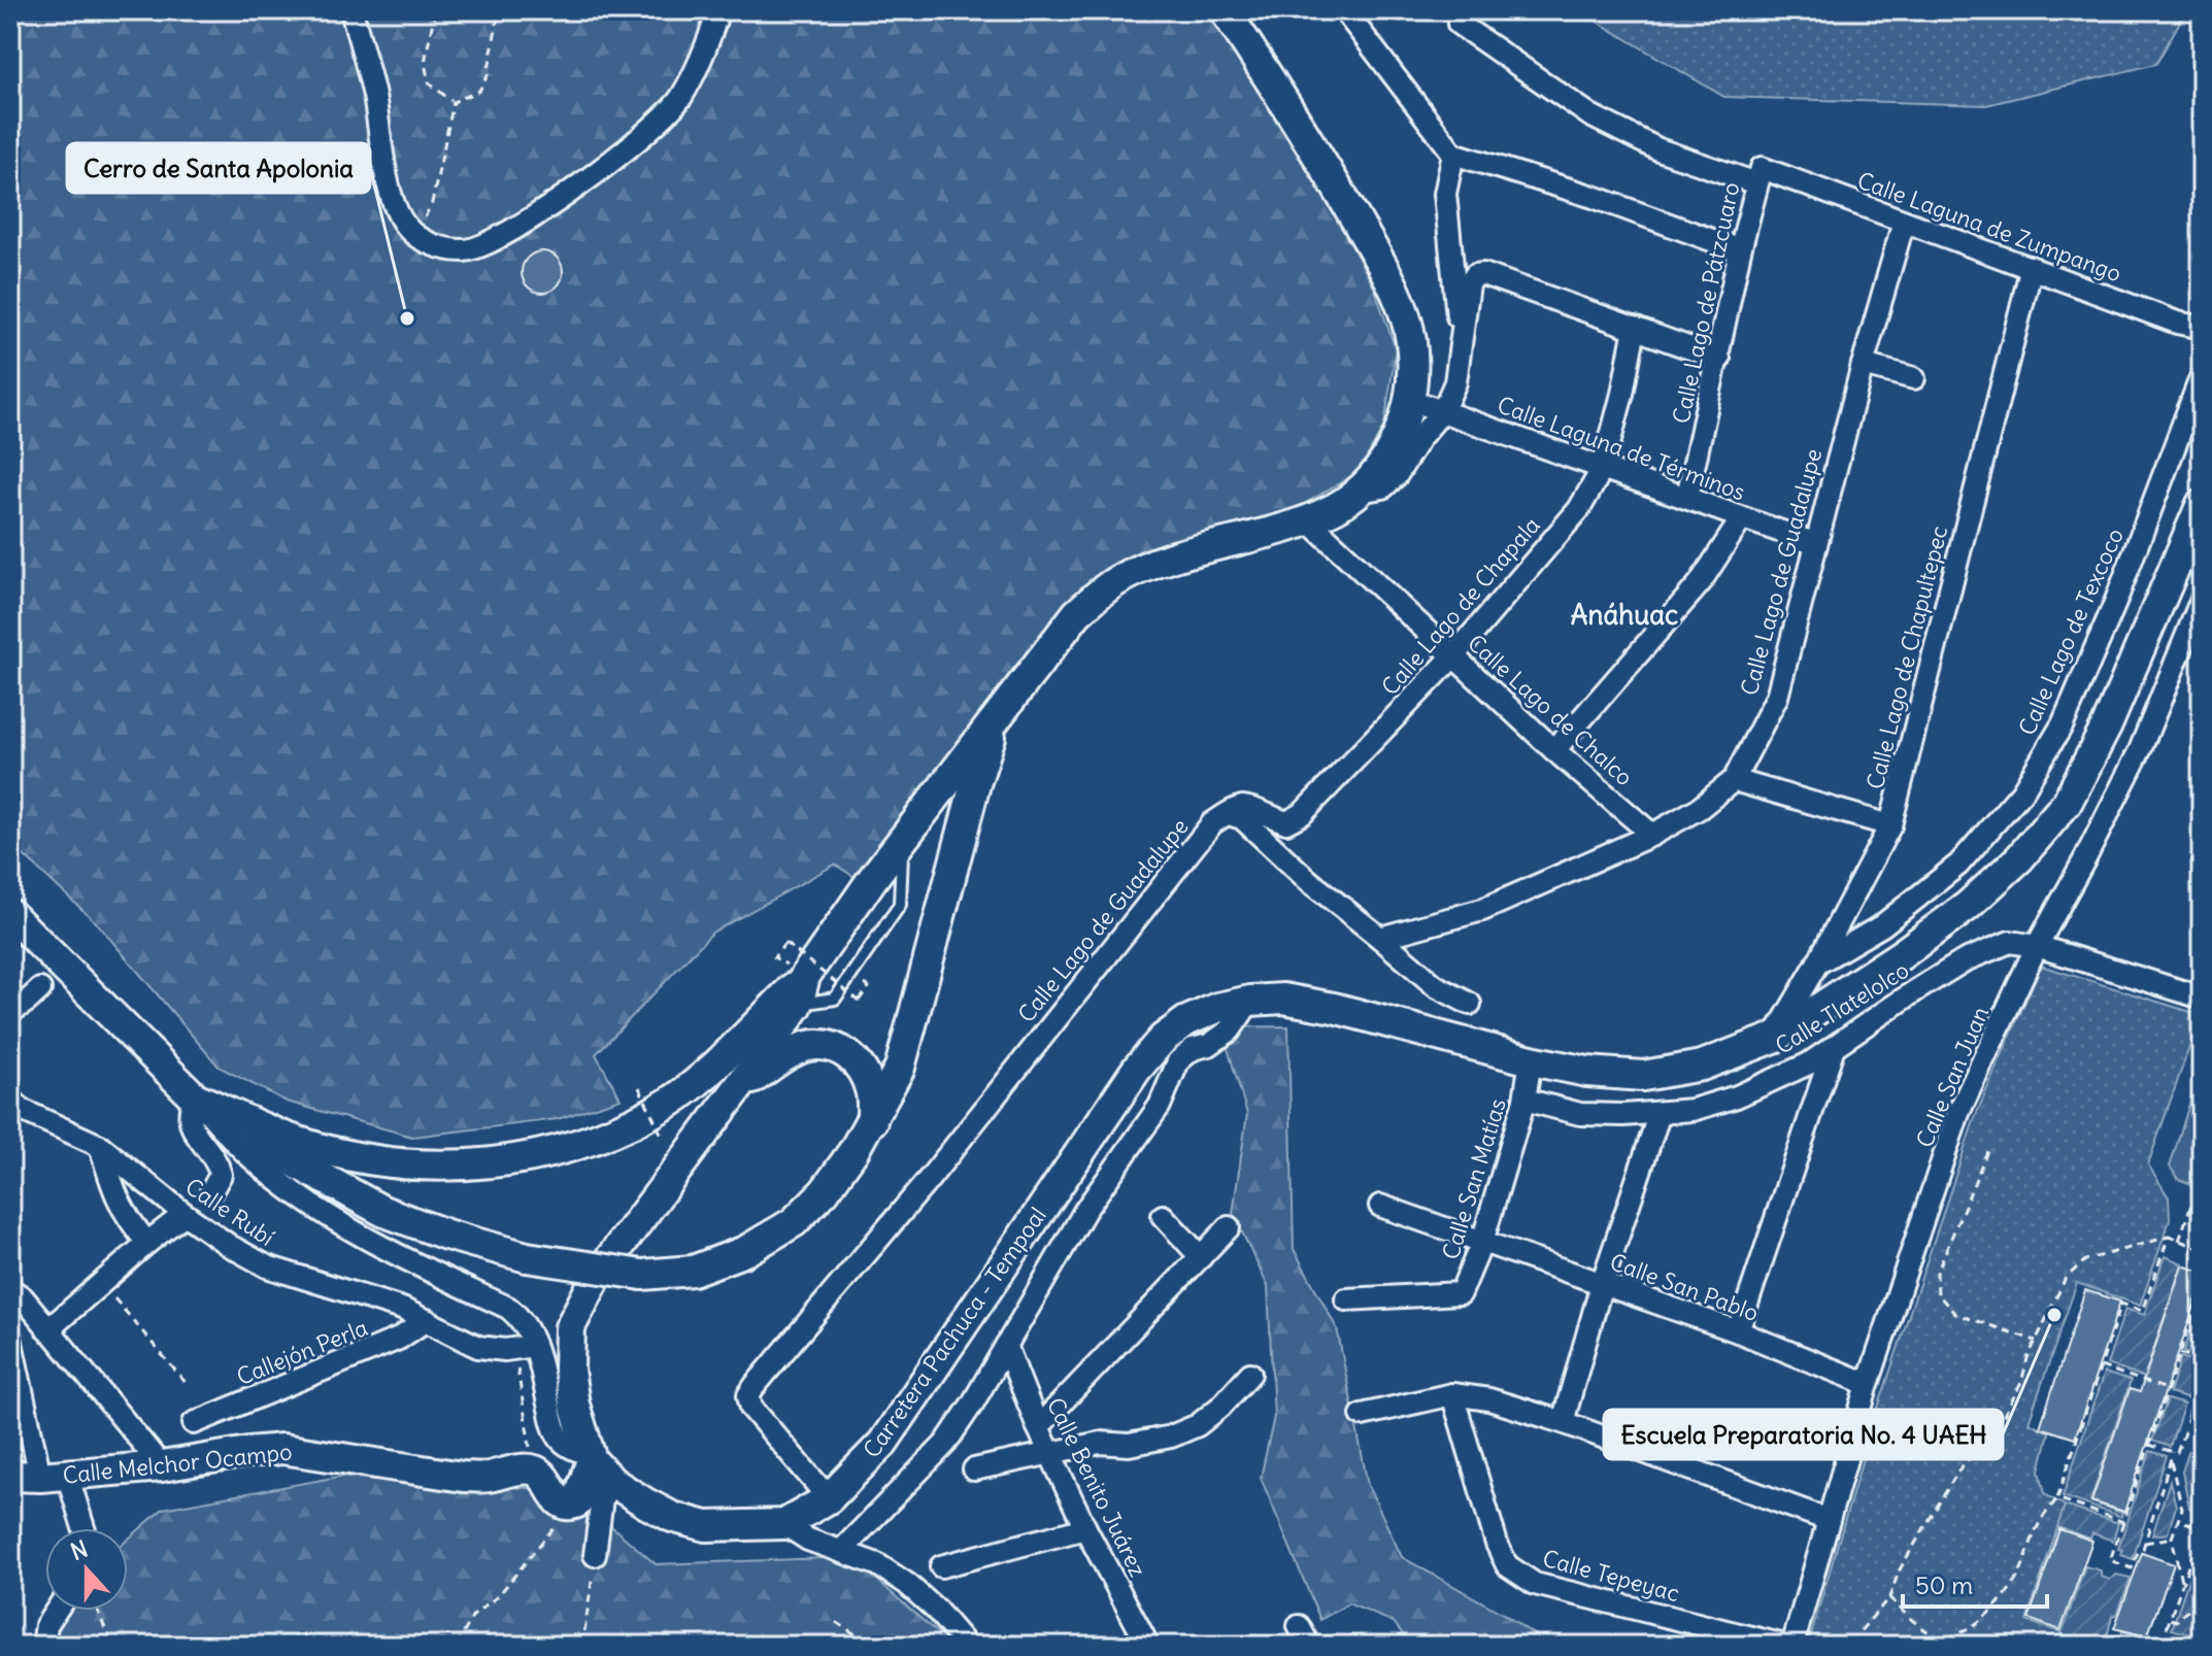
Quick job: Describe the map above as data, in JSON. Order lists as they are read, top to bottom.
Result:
{
  "streets": {
    "main road": ["Carretera Pachuca - Tempoal", "Calle Melchor Ocampo"],
    "street": [
      "Calle Laguna de Zumpango",
      "Calle Lago de Pátzcuaro",
      "Calle Laguna de Términos",
      "Calle Lago de Guadalupe",
      "Calle Lago de Chapala",
      "Calle Lago de Texcoco",
      "Calle Lago de Chapultepec",
      "Calle Lago de Chalco",
      "Calle Tlatelolco",
      "Calle San Juan",
      "Calle San Matías",
      "Calle Rubí",
      "Calle San Pablo",
      "Callejón Perla",
      "Calle Benito Juárez",
      "Calle Tepeyac"
    ]
  },
  "crossings": [
    ["Calle Laguna de Zumpango", "Calle Lago de Pátzcuaro"],
    ["Calle Laguna de Zumpango", "Calle Lago de Guadalupe"],
    ["Calle Laguna de Zumpango", "Calle Lago de Chapultepec"],
    ["Calle Lago de Pátzcuaro", "Calle Laguna de Términos"],
    ["Calle Laguna de Términos", "Calle Lago de Guadalupe"],
    ["Calle Laguna de Términos", "Calle Lago de Chapala"],
    ["Calle Laguna de Términos", "Carretera Pachuca - Tempoal"],
    ["Calle Lago de Guadalupe", "Calle Lago de Chapala"],
    ["Calle Lago de Guadalupe", "Calle Lago de Chalco"],
    ["Calle Lago de Guadalupe", "Carretera Pachuca - Tempoal"],
    ["Calle Lago de Chapala", "Calle Lago de Chalco"],
    ["Calle Lago de Texcoco", "Calle Lago de Chapultepec"],
    ["Calle Lago de Chapultepec", "Carretera Pachuca - Tempoal"],
    ["Calle Lago de Chalco", "Carretera Pachuca - Tempoal"],
    ["Calle Tlatelolco", "Calle San Juan"],
    ["Calle Tlatelolco", "Calle San Matías"],
    ["Calle San Juan", "Calle San Pablo"],
    ["Calle San Matías", "Calle San Pablo"],
    ["Calle San Matías", "Carretera Pachuca - Tempoal"],
    ["Calle Rubí", "Callejón Perla"]
  ],
  "districts": ["Anáhuac"],
  "places": ["Cerro de Santa Apolonia", "Escuela Preparatoria No. 4 UAEH"],
  "scale_bar": "50 m",
  "north": "top"
}
